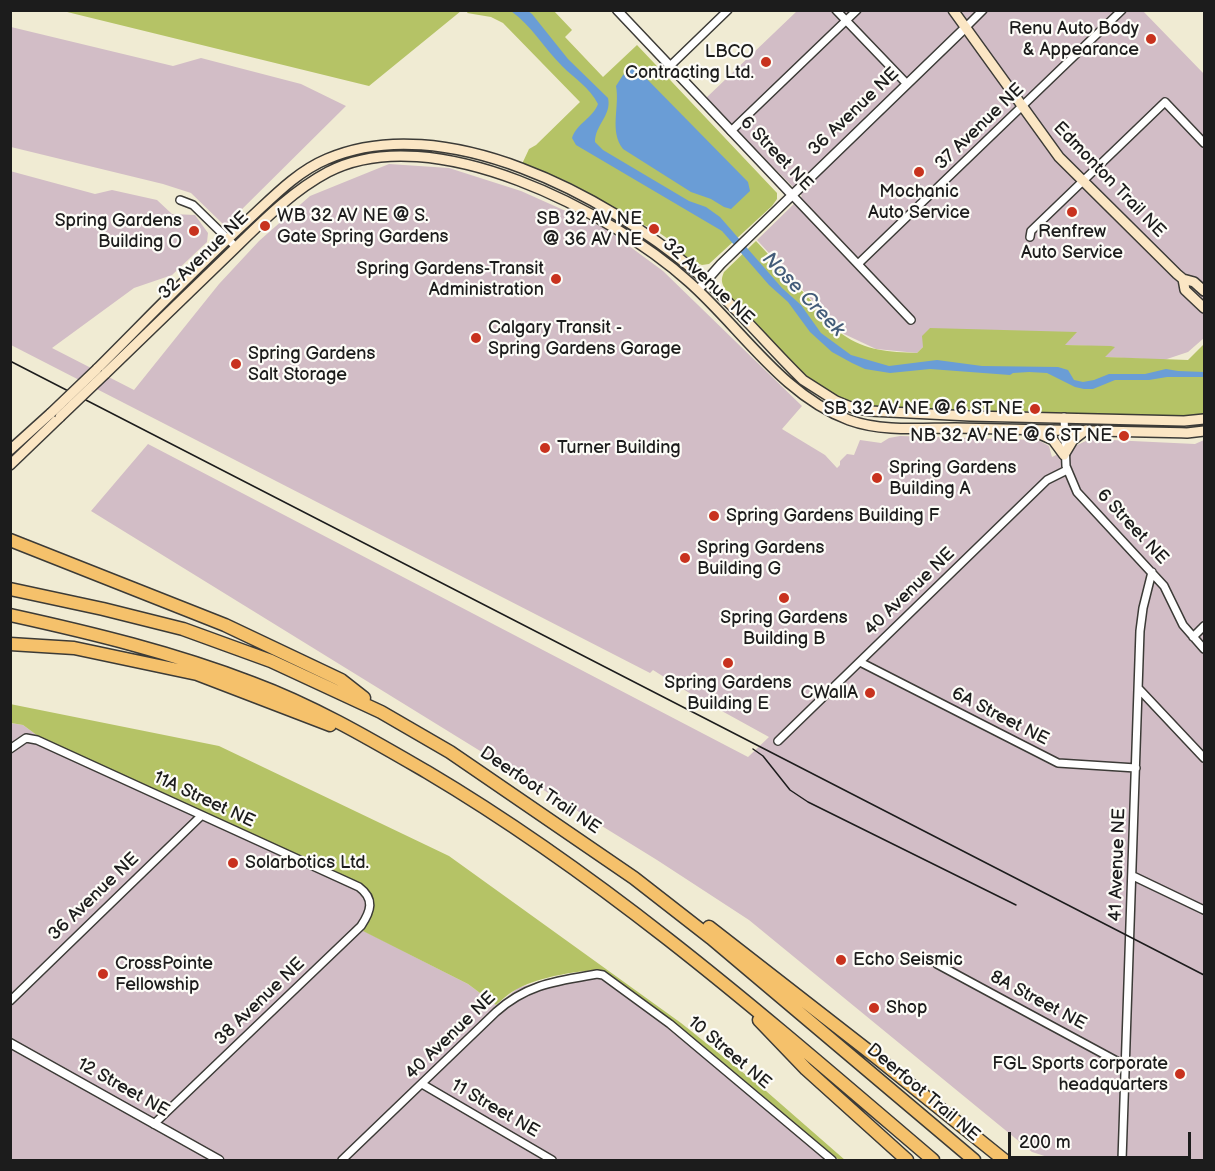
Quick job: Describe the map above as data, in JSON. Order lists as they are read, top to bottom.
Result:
{
  "streets": {
    "highway": ["Deerfoot Trail NE"],
    "main road": ["Edmonton Trail NE", "32 Avenue NE"],
    "street": [
      "36 Avenue NE",
      "37 Avenue NE",
      "6 Street NE",
      "40 Avenue NE",
      "6A Street NE",
      "11A Street NE",
      "41 Avenue NE",
      "8A Street NE",
      "38 Avenue NE",
      "10 Street NE",
      "12 Street NE",
      "11 Street NE"
    ]
  },
  "crossings": [
    ["36 Avenue NE", "6 Street NE"],
    ["36 Avenue NE", "Edmonton Trail NE"],
    ["36 Avenue NE", "32 Avenue NE"],
    ["36 Avenue NE", "11A Street NE"],
    ["37 Avenue NE", "6 Street NE"],
    ["37 Avenue NE", "Edmonton Trail NE"],
    ["6 Street NE", "32 Avenue NE"],
    ["6 Street NE", "40 Avenue NE"],
    ["6 Street NE", "41 Avenue NE"],
    ["40 Avenue NE", "6A Street NE"],
    ["40 Avenue NE", "10 Street NE"],
    ["40 Avenue NE", "11 Street NE"],
    ["6A Street NE", "41 Avenue NE"],
    ["11A Street NE", "38 Avenue NE"],
    ["41 Avenue NE", "8A Street NE"],
    ["38 Avenue NE", "12 Street NE"]
  ],
  "water": ["Nose Creek"],
  "places": [
    "Renu Auto Body & Appearance",
    "LBCO Contracting Ltd.",
    "Mochanic Auto Service",
    "Renfrew Auto Service",
    "WB 32 AV NE @ S. Gate Spring Gardens",
    "SB 32 AV NE @ 36 AV NE",
    "Spring Gardens Building O",
    "Spring Gardens-Transit Administration",
    "Calgary Transit - Spring Gardens Garage",
    "Spring Gardens Salt Storage",
    "SB 32 AV NE @ 6 ST NE",
    "NB 32 AV NE @ 6 ST NE",
    "Turner Building",
    "Spring Gardens Building A",
    "Spring Gardens Building F",
    "Spring Gardens Building G",
    "Spring Gardens Building B",
    "Spring Gardens Building E",
    "CWallA",
    "Solarbotics Ltd.",
    "Echo Seismic",
    "CrossPointe Fellowship",
    "Shop",
    "FGL Sports corporate headquarters"
  ],
  "scale_bar": "200 m"
}
